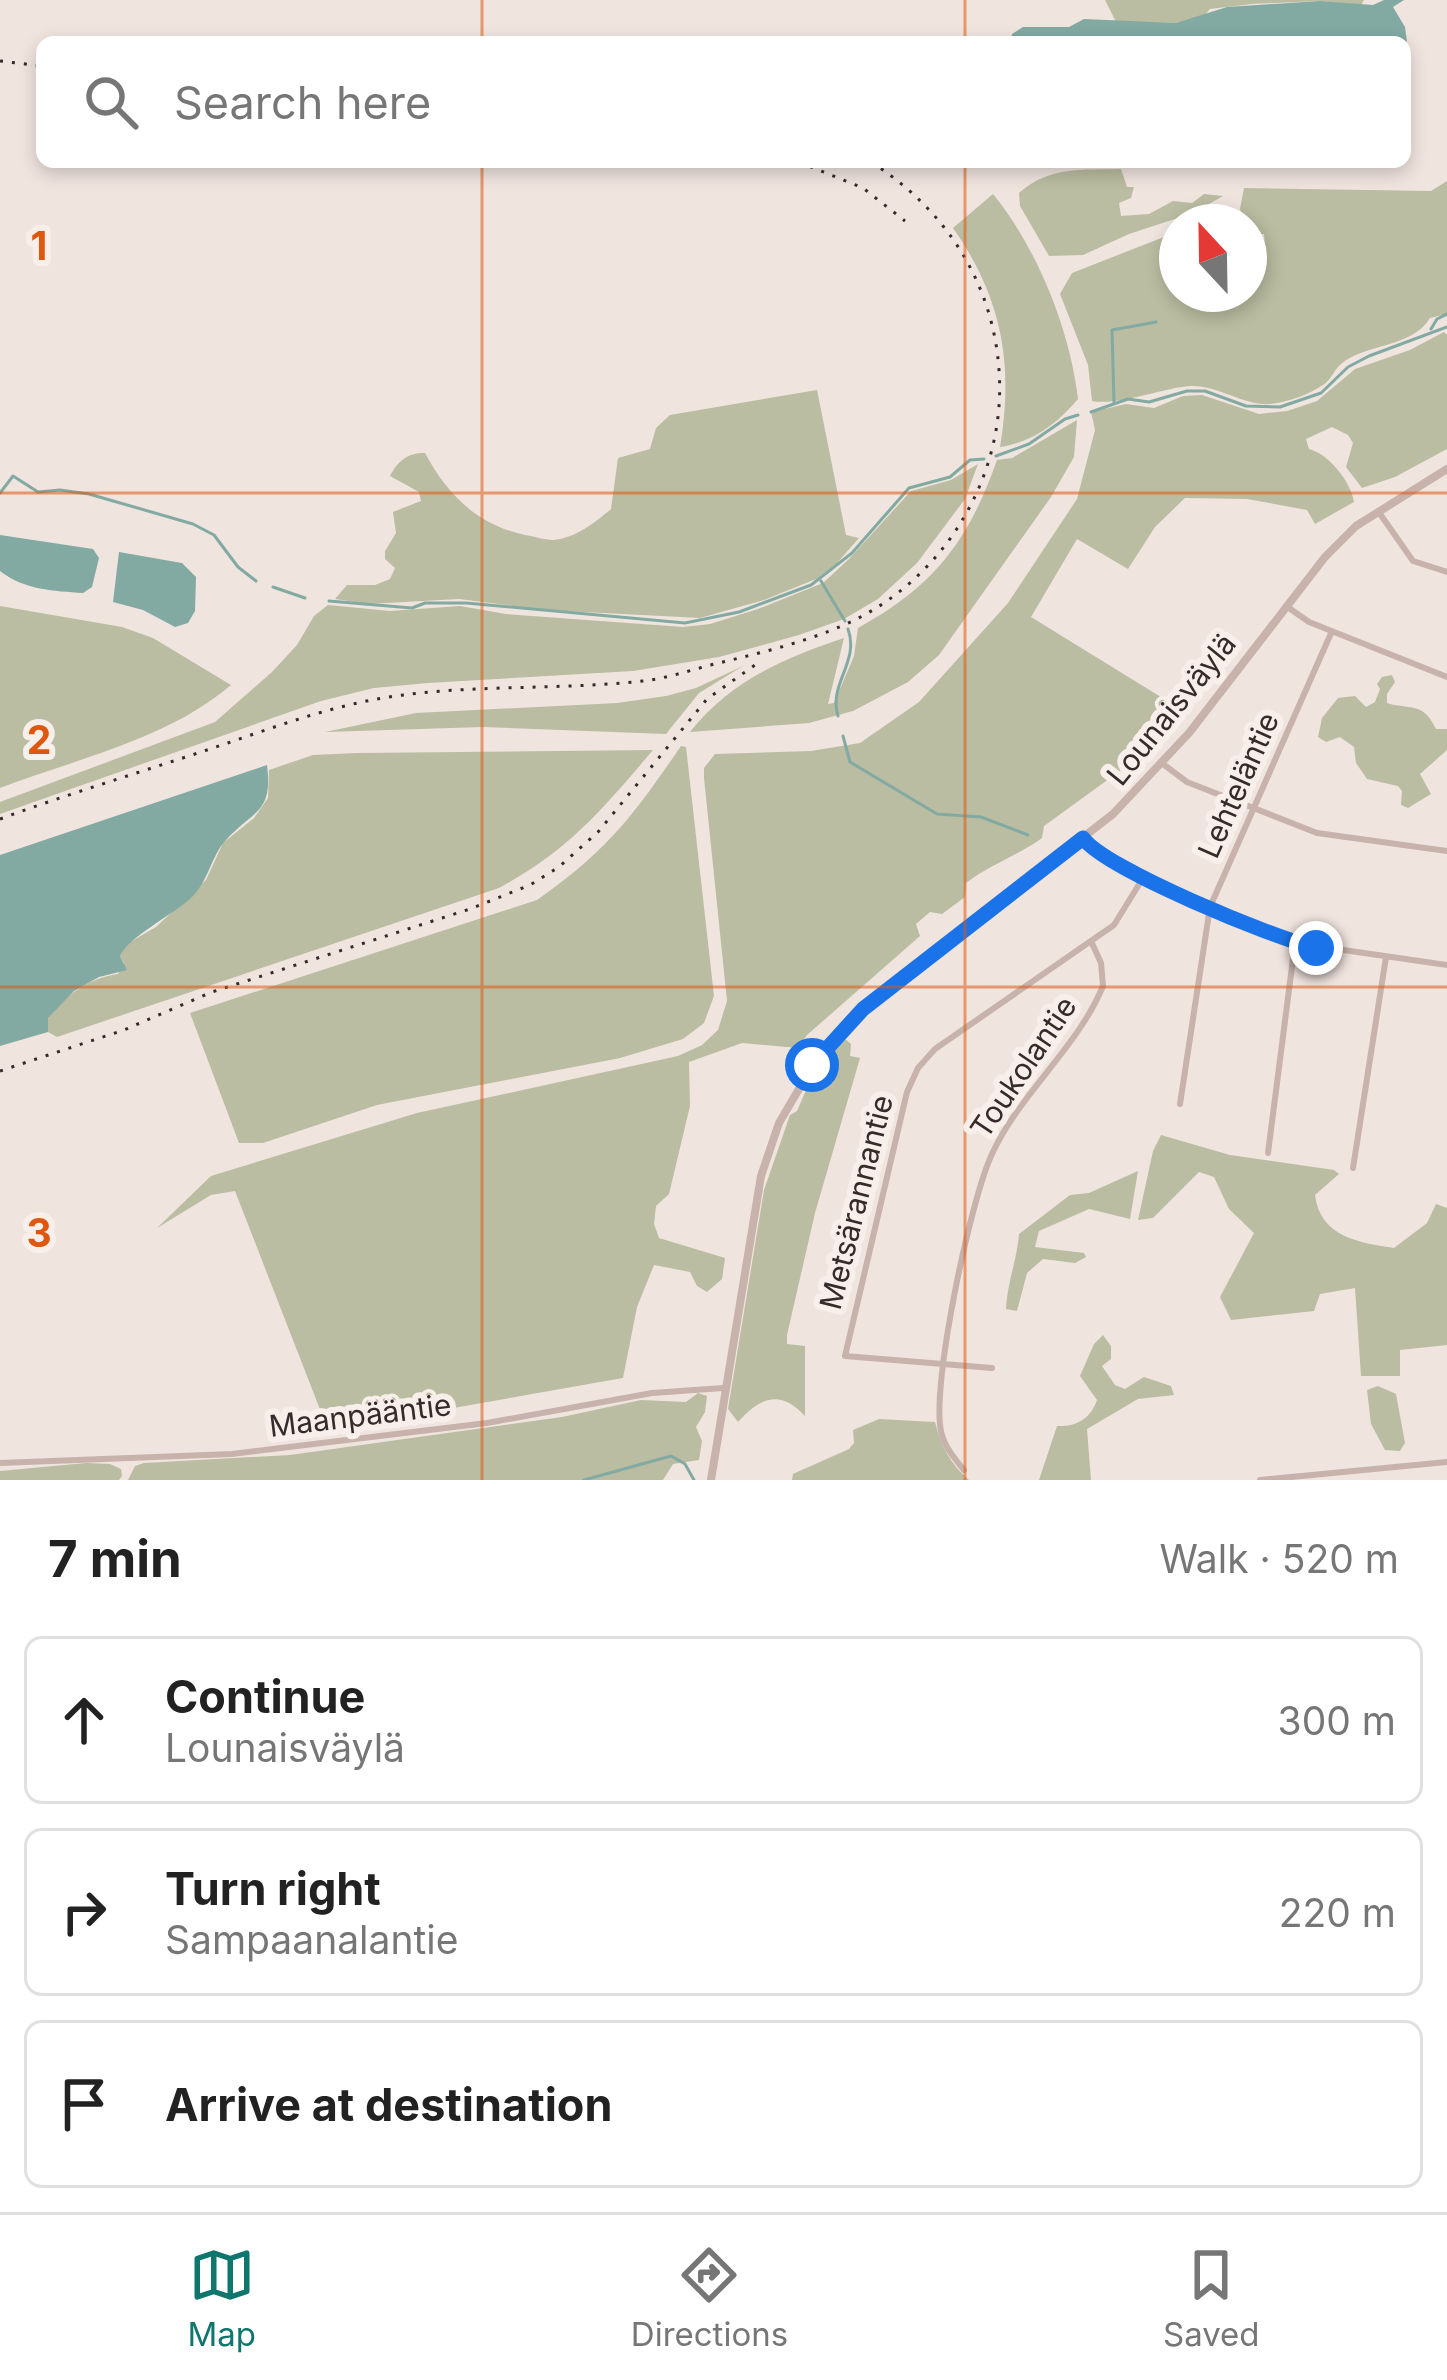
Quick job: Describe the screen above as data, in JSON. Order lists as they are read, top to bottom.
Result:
{
  "streets": {
    "street": [
      "Lounaisväylä",
      "Lehteläntie",
      "Toukolantie",
      "Metsärannantie",
      "Maanpääntie"
    ]
  },
  "crossings": [
    ["Lounaisväylä", "Maanpääntie"],
    ["Toukolantie", "Metsärannantie"]
  ],
  "north": "top",
  "page": {
    "search": "Search here",
    "heading": ["7 min", "Walk · 520 m"],
    "list": [
      ["Continue", "Lounaisväylä", "300 m"],
      ["Turn right", "Sampaanalantie", "220 m"],
      "Arrive at destination"
    ],
    "nav": ["Map", "Directions", "Saved"]
  },
  "grid": {
    "rows": ["1", "2", "3"]
  }
}
